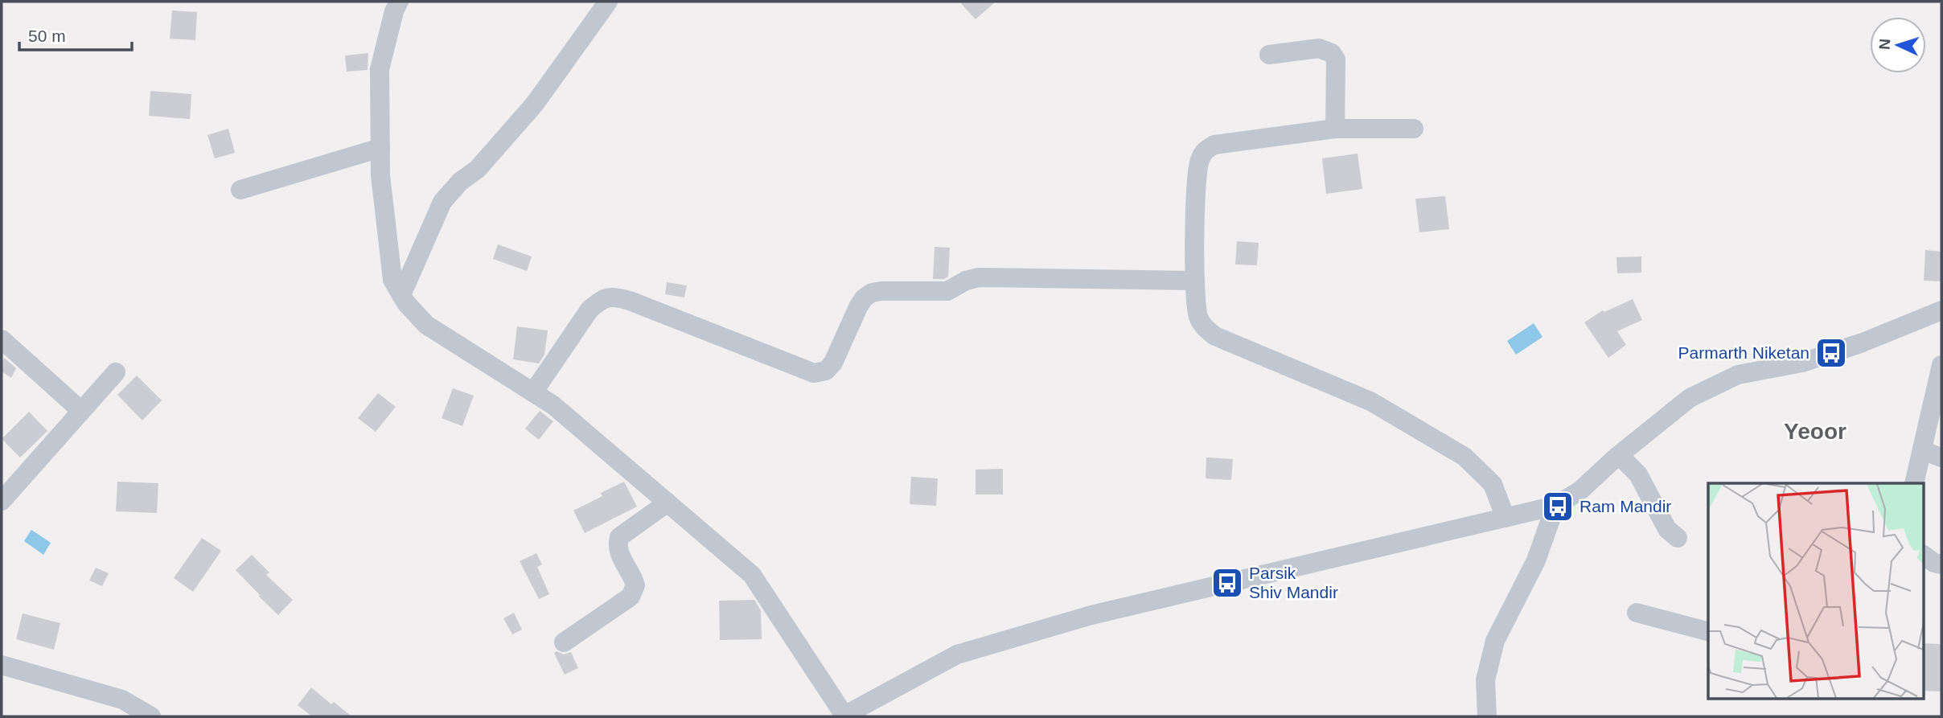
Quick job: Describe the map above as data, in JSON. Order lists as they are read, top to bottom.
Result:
{
  "districts": ["Yeoor"],
  "places": {
    "bus stop": ["Parmarth Niketan", "Ram Mandir", "Parsik Shiv Mandir"]
  },
  "scale_bar": "50 m",
  "north": "left"
}
